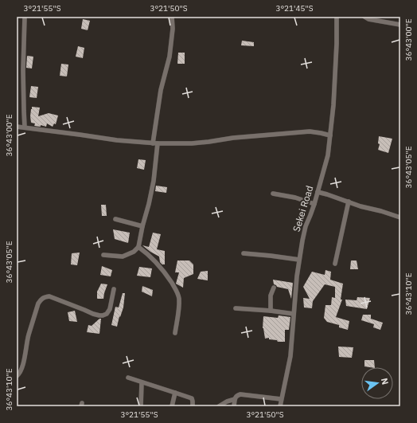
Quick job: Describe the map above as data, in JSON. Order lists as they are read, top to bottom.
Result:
{
  "streets": {
    "street": ["Sekei Road"]
  },
  "north": "right",
  "coordinates": [
    "3°21'55\"S",
    "3°21'50\"S",
    "3°21'45\"S",
    "36°43'00\"E",
    "36°43'05\"E",
    "36°43'10\"E"
  ]
}
